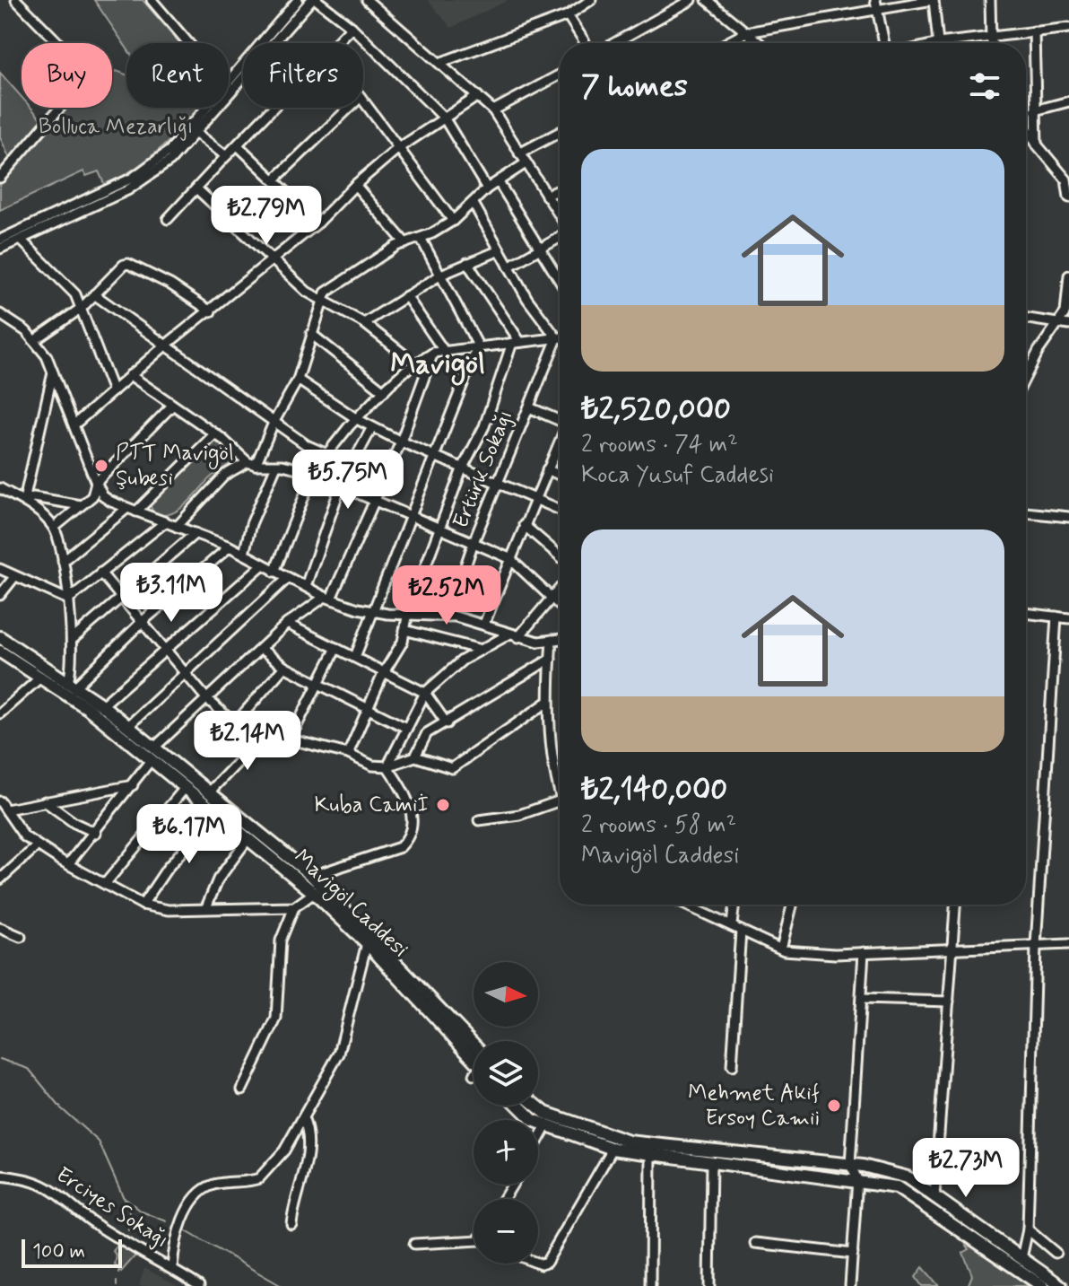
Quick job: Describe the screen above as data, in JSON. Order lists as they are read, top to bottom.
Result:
{
  "streets": {
    "main road": ["Mavigöl Caddesi"],
    "street": ["Ertürk Sokağı", "Erciyes Sokağı"]
  },
  "districts": ["Mavigöl"],
  "parks": ["Bolluca Mezarlığı"],
  "places": ["PTT Mavigöl Şubesi", "Kuba Camiİ", "Mehmet Akif Ersoy Camii"],
  "scale_bar": "100 m",
  "north": "right",
  "page": {
    "chip": ["Buy", "Rent", "Filters"],
    "heading": "7 homes",
    "list": [
      {
        "name": "₺2,520,000",
        "note": "2 rooms · 74 m² · Koca Yusuf Caddesi"
      },
      {
        "name": "₺2,140,000",
        "note": "2 rooms · 58 m² · Mavigöl Caddesi"
      }
    ],
    "price": [
      "₺2.79M",
      "₺5.75M",
      "₺3.11M",
      "₺2.52M",
      "₺2.14M",
      "₺6.17M",
      "₺2.73M"
    ],
    "map_buttons": ["+", "−"],
    "scale": "100 m"
  }
}
